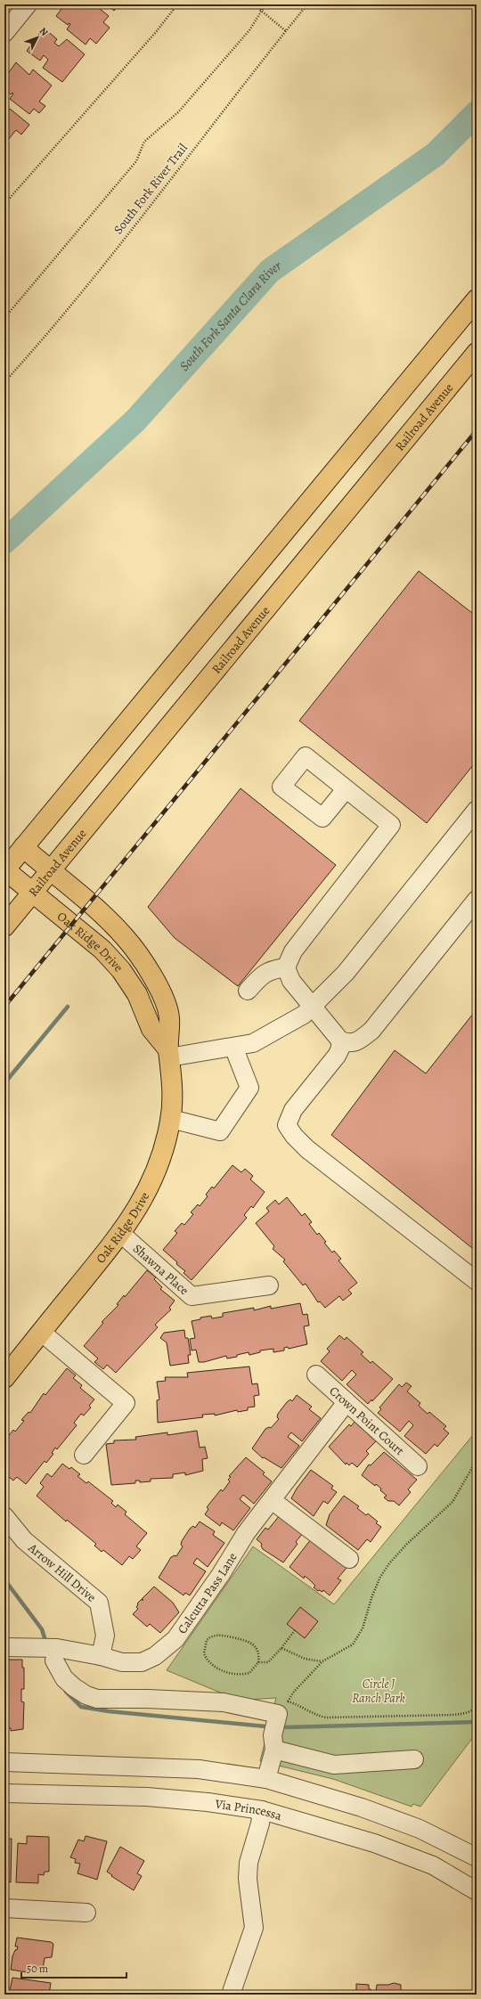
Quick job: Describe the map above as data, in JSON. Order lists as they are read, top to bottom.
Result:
{
  "streets": {
    "main road": ["Railroad Avenue", "Oak Ridge Drive"],
    "street": [
      "Shawna Place",
      "Crown Point Court",
      "Arrow Hill Drive",
      "Calcutta Pass Lane",
      "Via Princessa"
    ],
    "path": ["South Fork River Trail"]
  },
  "crossings": [
    ["Railroad Avenue", "Oak Ridge Drive"],
    ["Oak Ridge Drive", "Shawna Place"],
    ["Crown Point Court", "Calcutta Pass Lane"],
    ["Arrow Hill Drive", "Calcutta Pass Lane"]
  ],
  "water": ["South Fork Santa Clara River"],
  "parks": ["Circle J Ranch Park"],
  "scale_bar": "50 m",
  "north": "top right"
}
